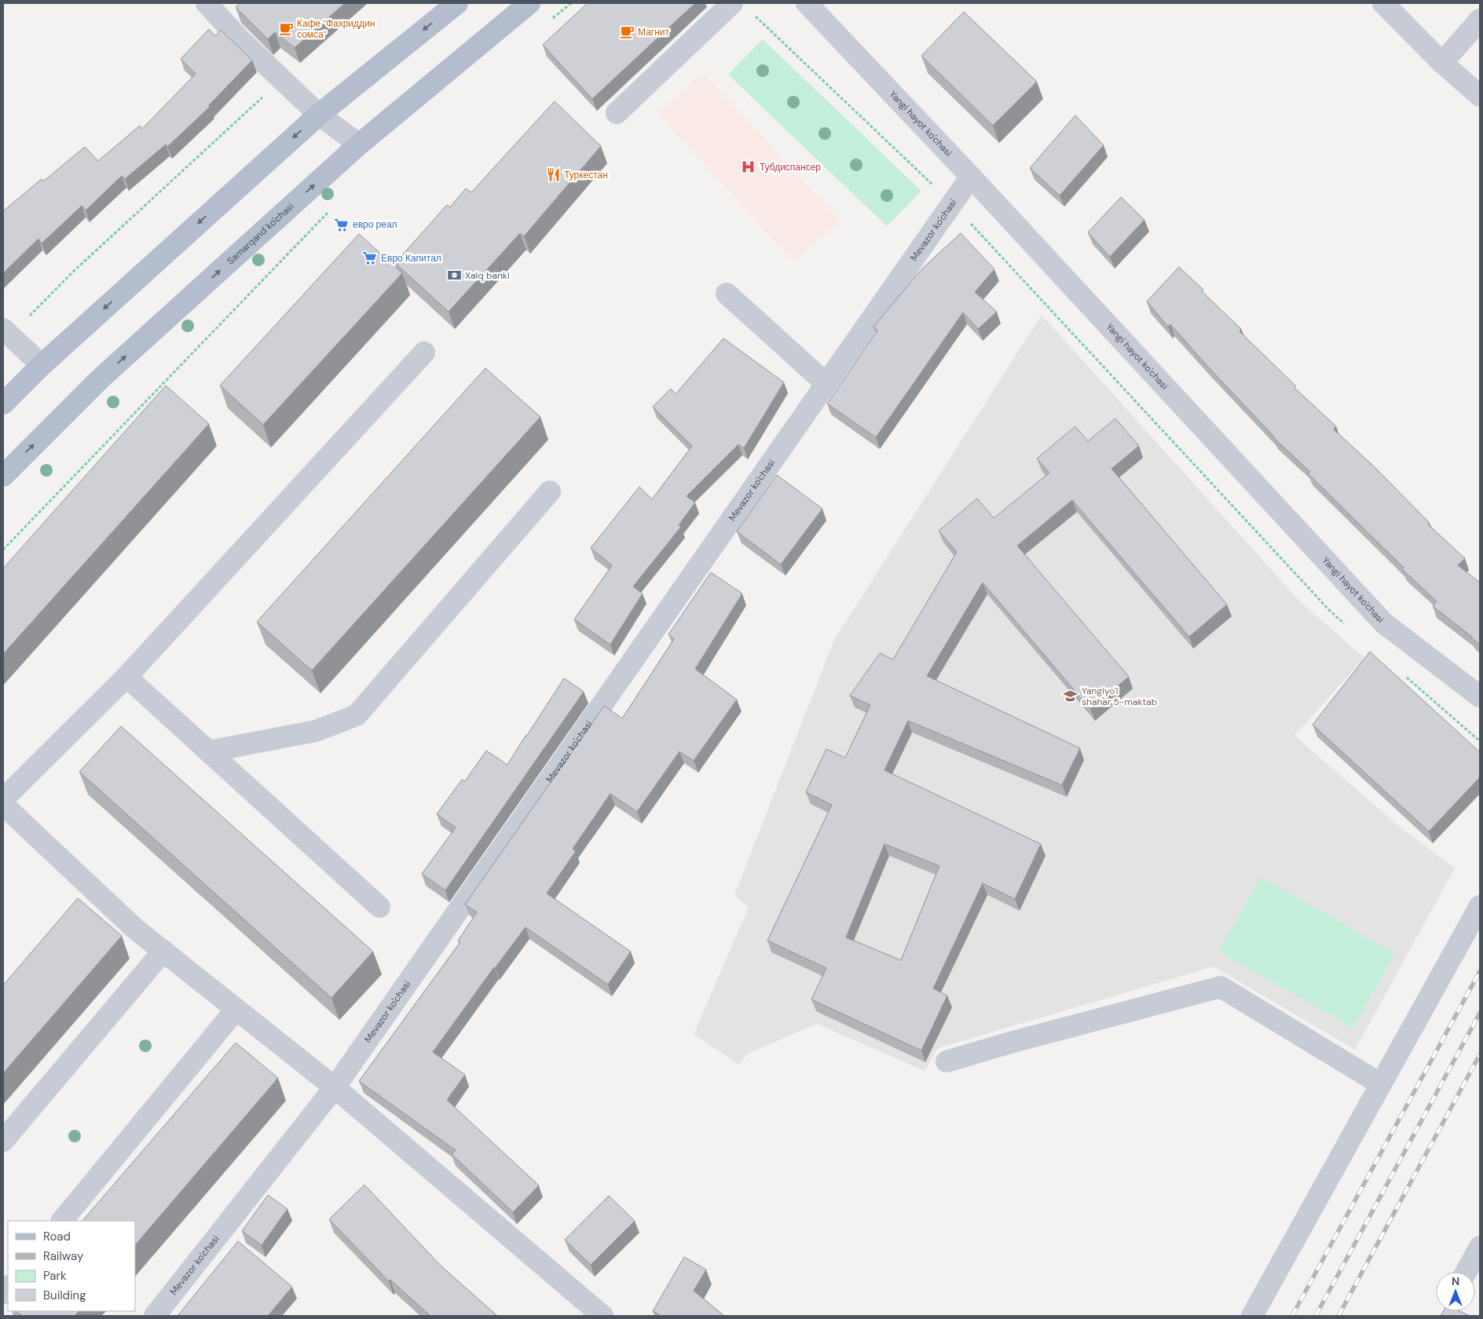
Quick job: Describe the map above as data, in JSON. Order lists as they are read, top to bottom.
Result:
{
  "streets": {
    "main road": ["Samarqand ko'chasi"],
    "street": ["Yangi hayot ko'chasi", "Mevazor ko'chasi"]
  },
  "crossings": [
    ["Yangi hayot ko'chasi", "Mevazor ko'chasi"]
  ],
  "places": {
    "cafe": ["Кафе \"Фахриддин сомса\"", "Магнит"],
    "hospital": ["Тубдиспансер"],
    "restaurant": ["Туркестан"],
    "supermarket": ["евро реал", "Евро Капитал"],
    "bank": ["Xalq banki"],
    "school or university": ["Yangiyo'l shahar 5-maktab"]
  },
  "legend": [
    "Road",
    "Railway",
    "Park",
    "Building"
  ],
  "north": "top"
}
